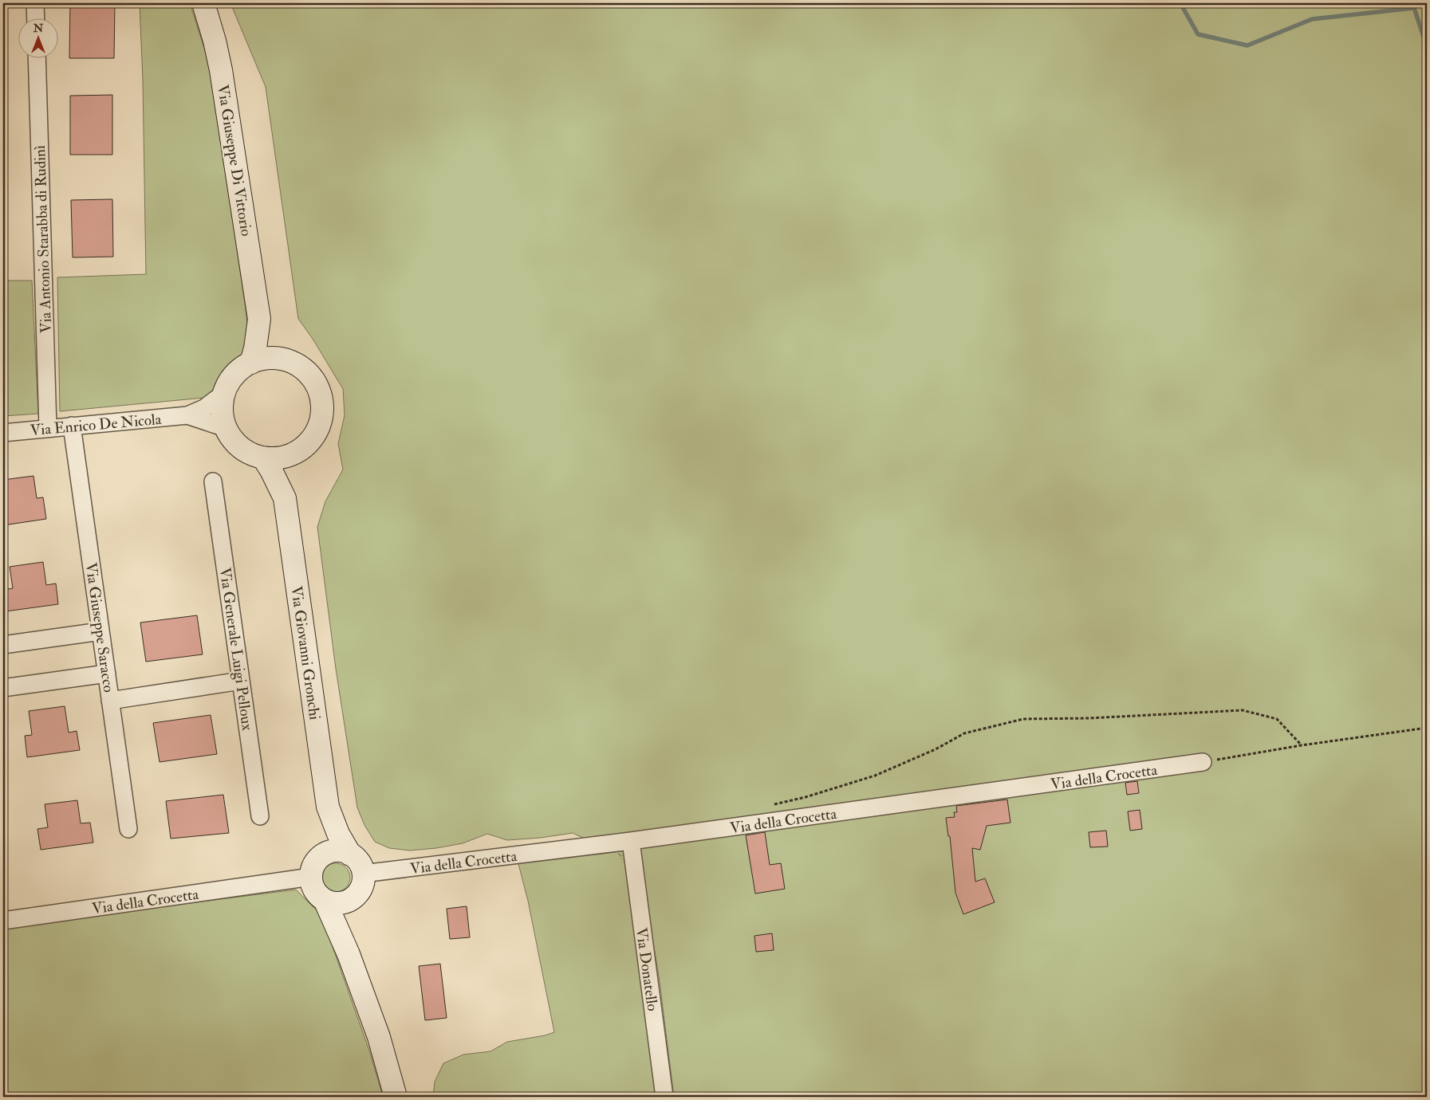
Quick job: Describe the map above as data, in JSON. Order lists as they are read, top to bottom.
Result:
{
  "streets": {
    "street": [
      "Via Giuseppe Di Vittorio",
      "Via Antonio Starabba di Rudinì",
      "Via Enrico De Nicola",
      "Via Giuseppe Saracco",
      "Via Generale Luigi Pelloux",
      "Via Giovanni Gronchi",
      "Via della Crocetta",
      "Via Donatello"
    ]
  },
  "crossings": [
    ["Via Giuseppe Di Vittorio", "Via Enrico De Nicola"],
    ["Via Giuseppe Di Vittorio", "Via Giovanni Gronchi"],
    ["Via Antonio Starabba di Rudinì", "Via Enrico De Nicola"],
    ["Via Enrico De Nicola", "Via Giuseppe Saracco"],
    ["Via Enrico De Nicola", "Via Giovanni Gronchi"],
    ["Via Giovanni Gronchi", "Via della Crocetta"],
    ["Via della Crocetta", "Via Donatello"]
  ],
  "north": "top"
}
